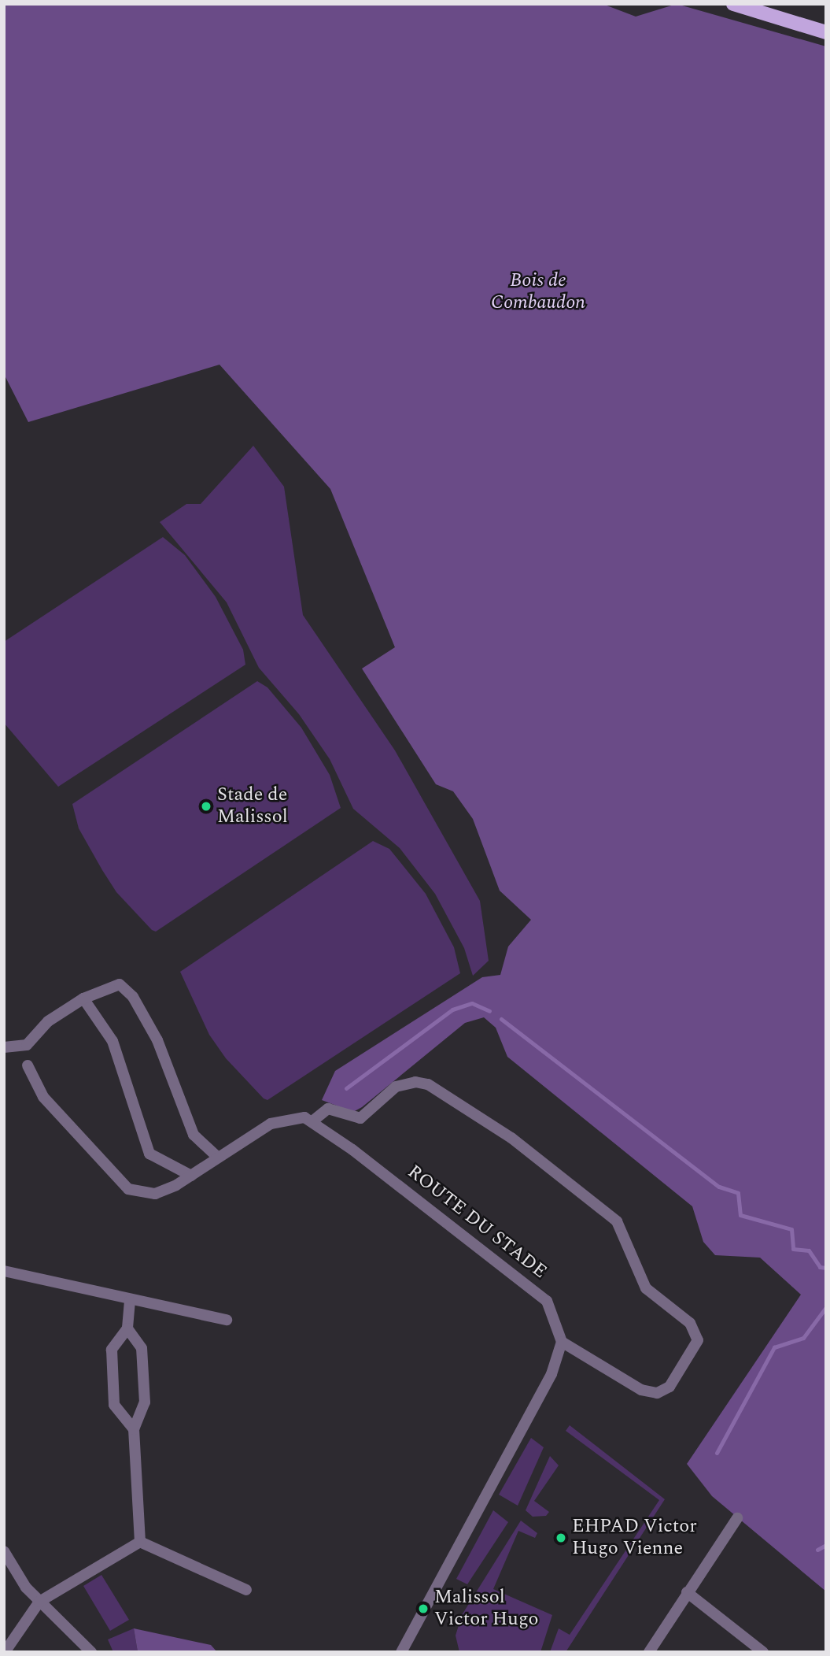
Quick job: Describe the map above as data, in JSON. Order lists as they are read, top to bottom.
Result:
{
  "streets": {
    "street": ["ROUTE DU STADE"]
  },
  "parks": ["Bois de Combaudon"],
  "places": ["Stade de Malissol", "EHPAD Victor Hugo Vienne", "Malissol Victor Hugo"]
}
